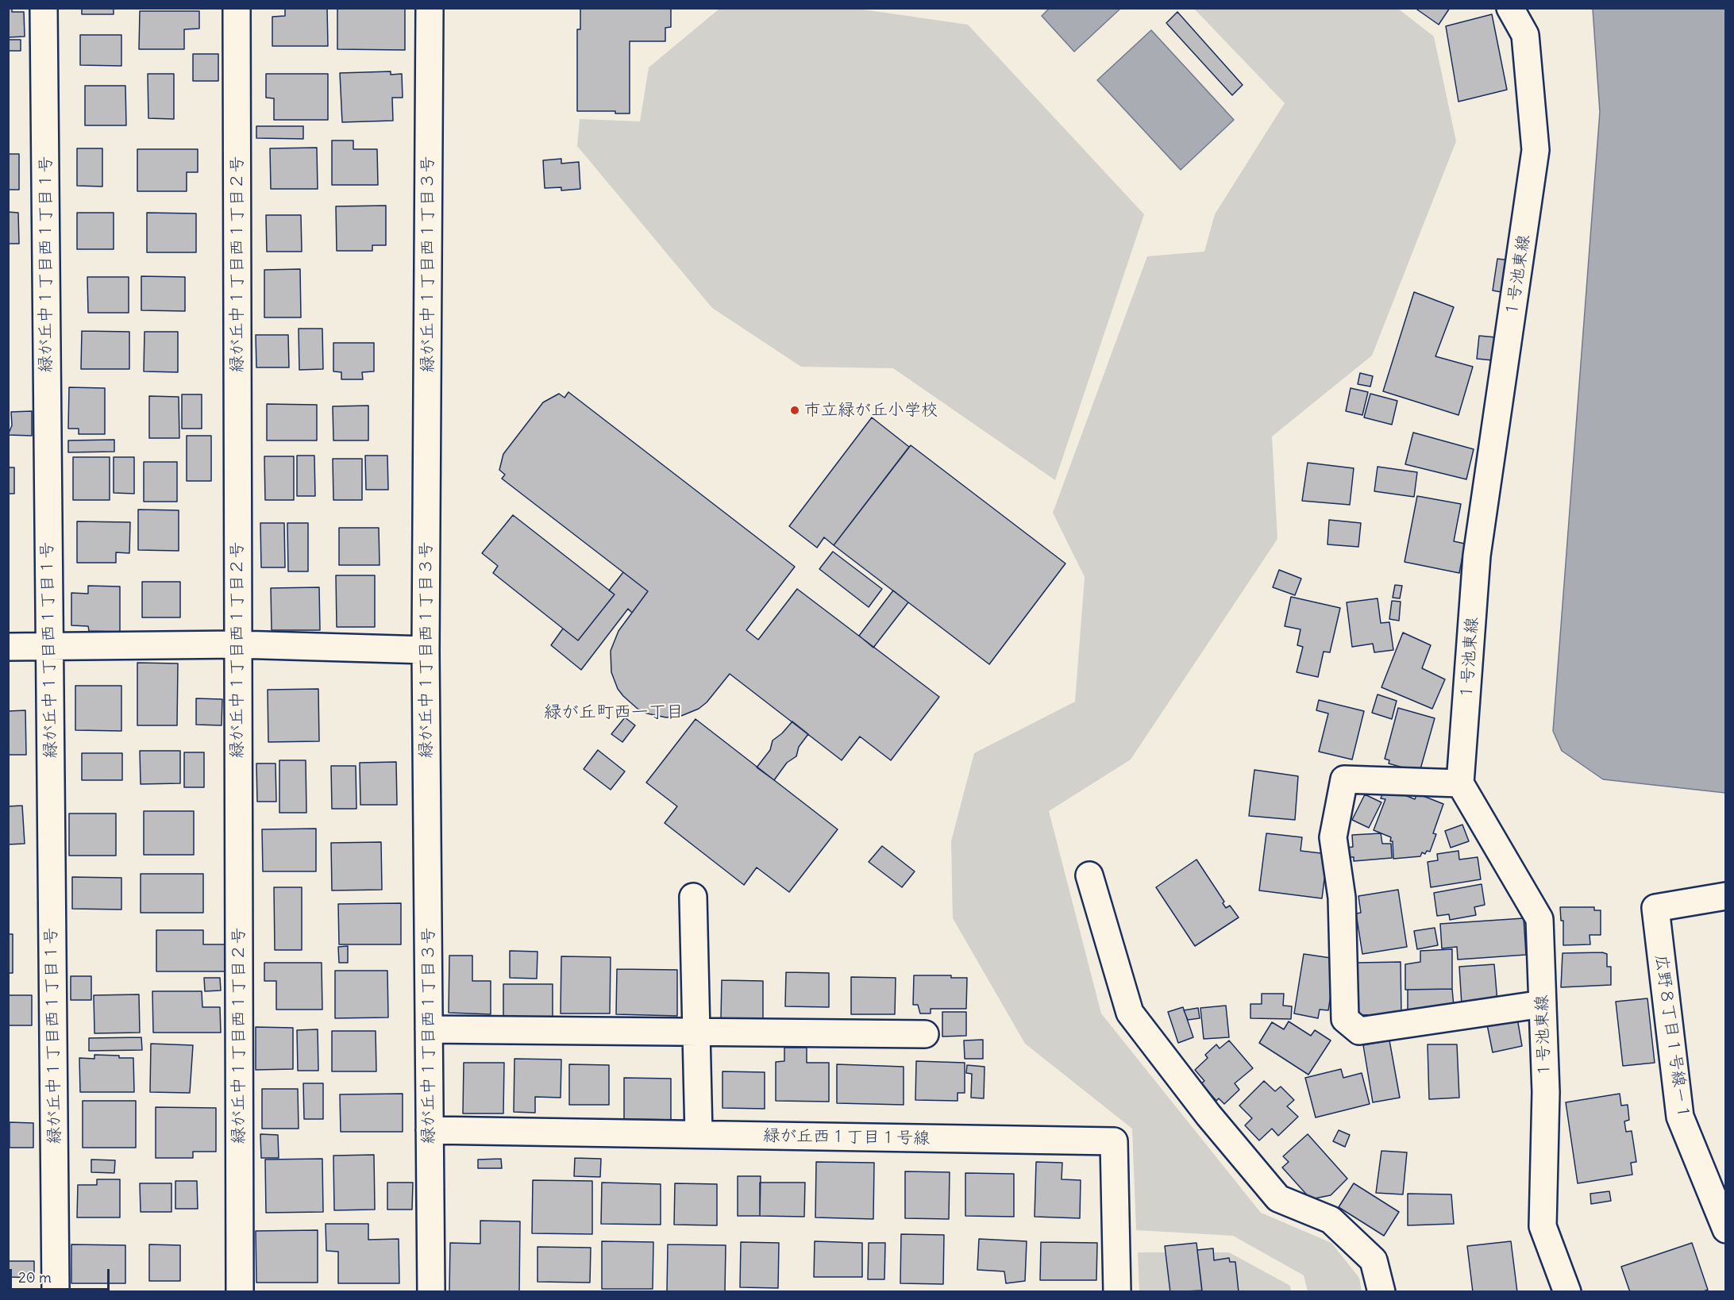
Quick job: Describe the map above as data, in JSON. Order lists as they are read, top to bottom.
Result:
{
  "streets": {
    "street": [
      "緑が丘中１丁目西１丁目１号",
      "緑が丘中１丁目西１丁目２号",
      "緑が丘中１丁目西１丁目３号",
      "１号池東線",
      "広野８丁目１号線ー１",
      "緑が丘西１丁目１号線"
    ]
  },
  "crossings": [
    ["緑が丘中１丁目西１丁目３号", "緑が丘西１丁目１号線"]
  ],
  "districts": ["緑が丘町西一丁目"],
  "places": ["市立緑が丘小学校"],
  "scale_bar": "20 m"
}
